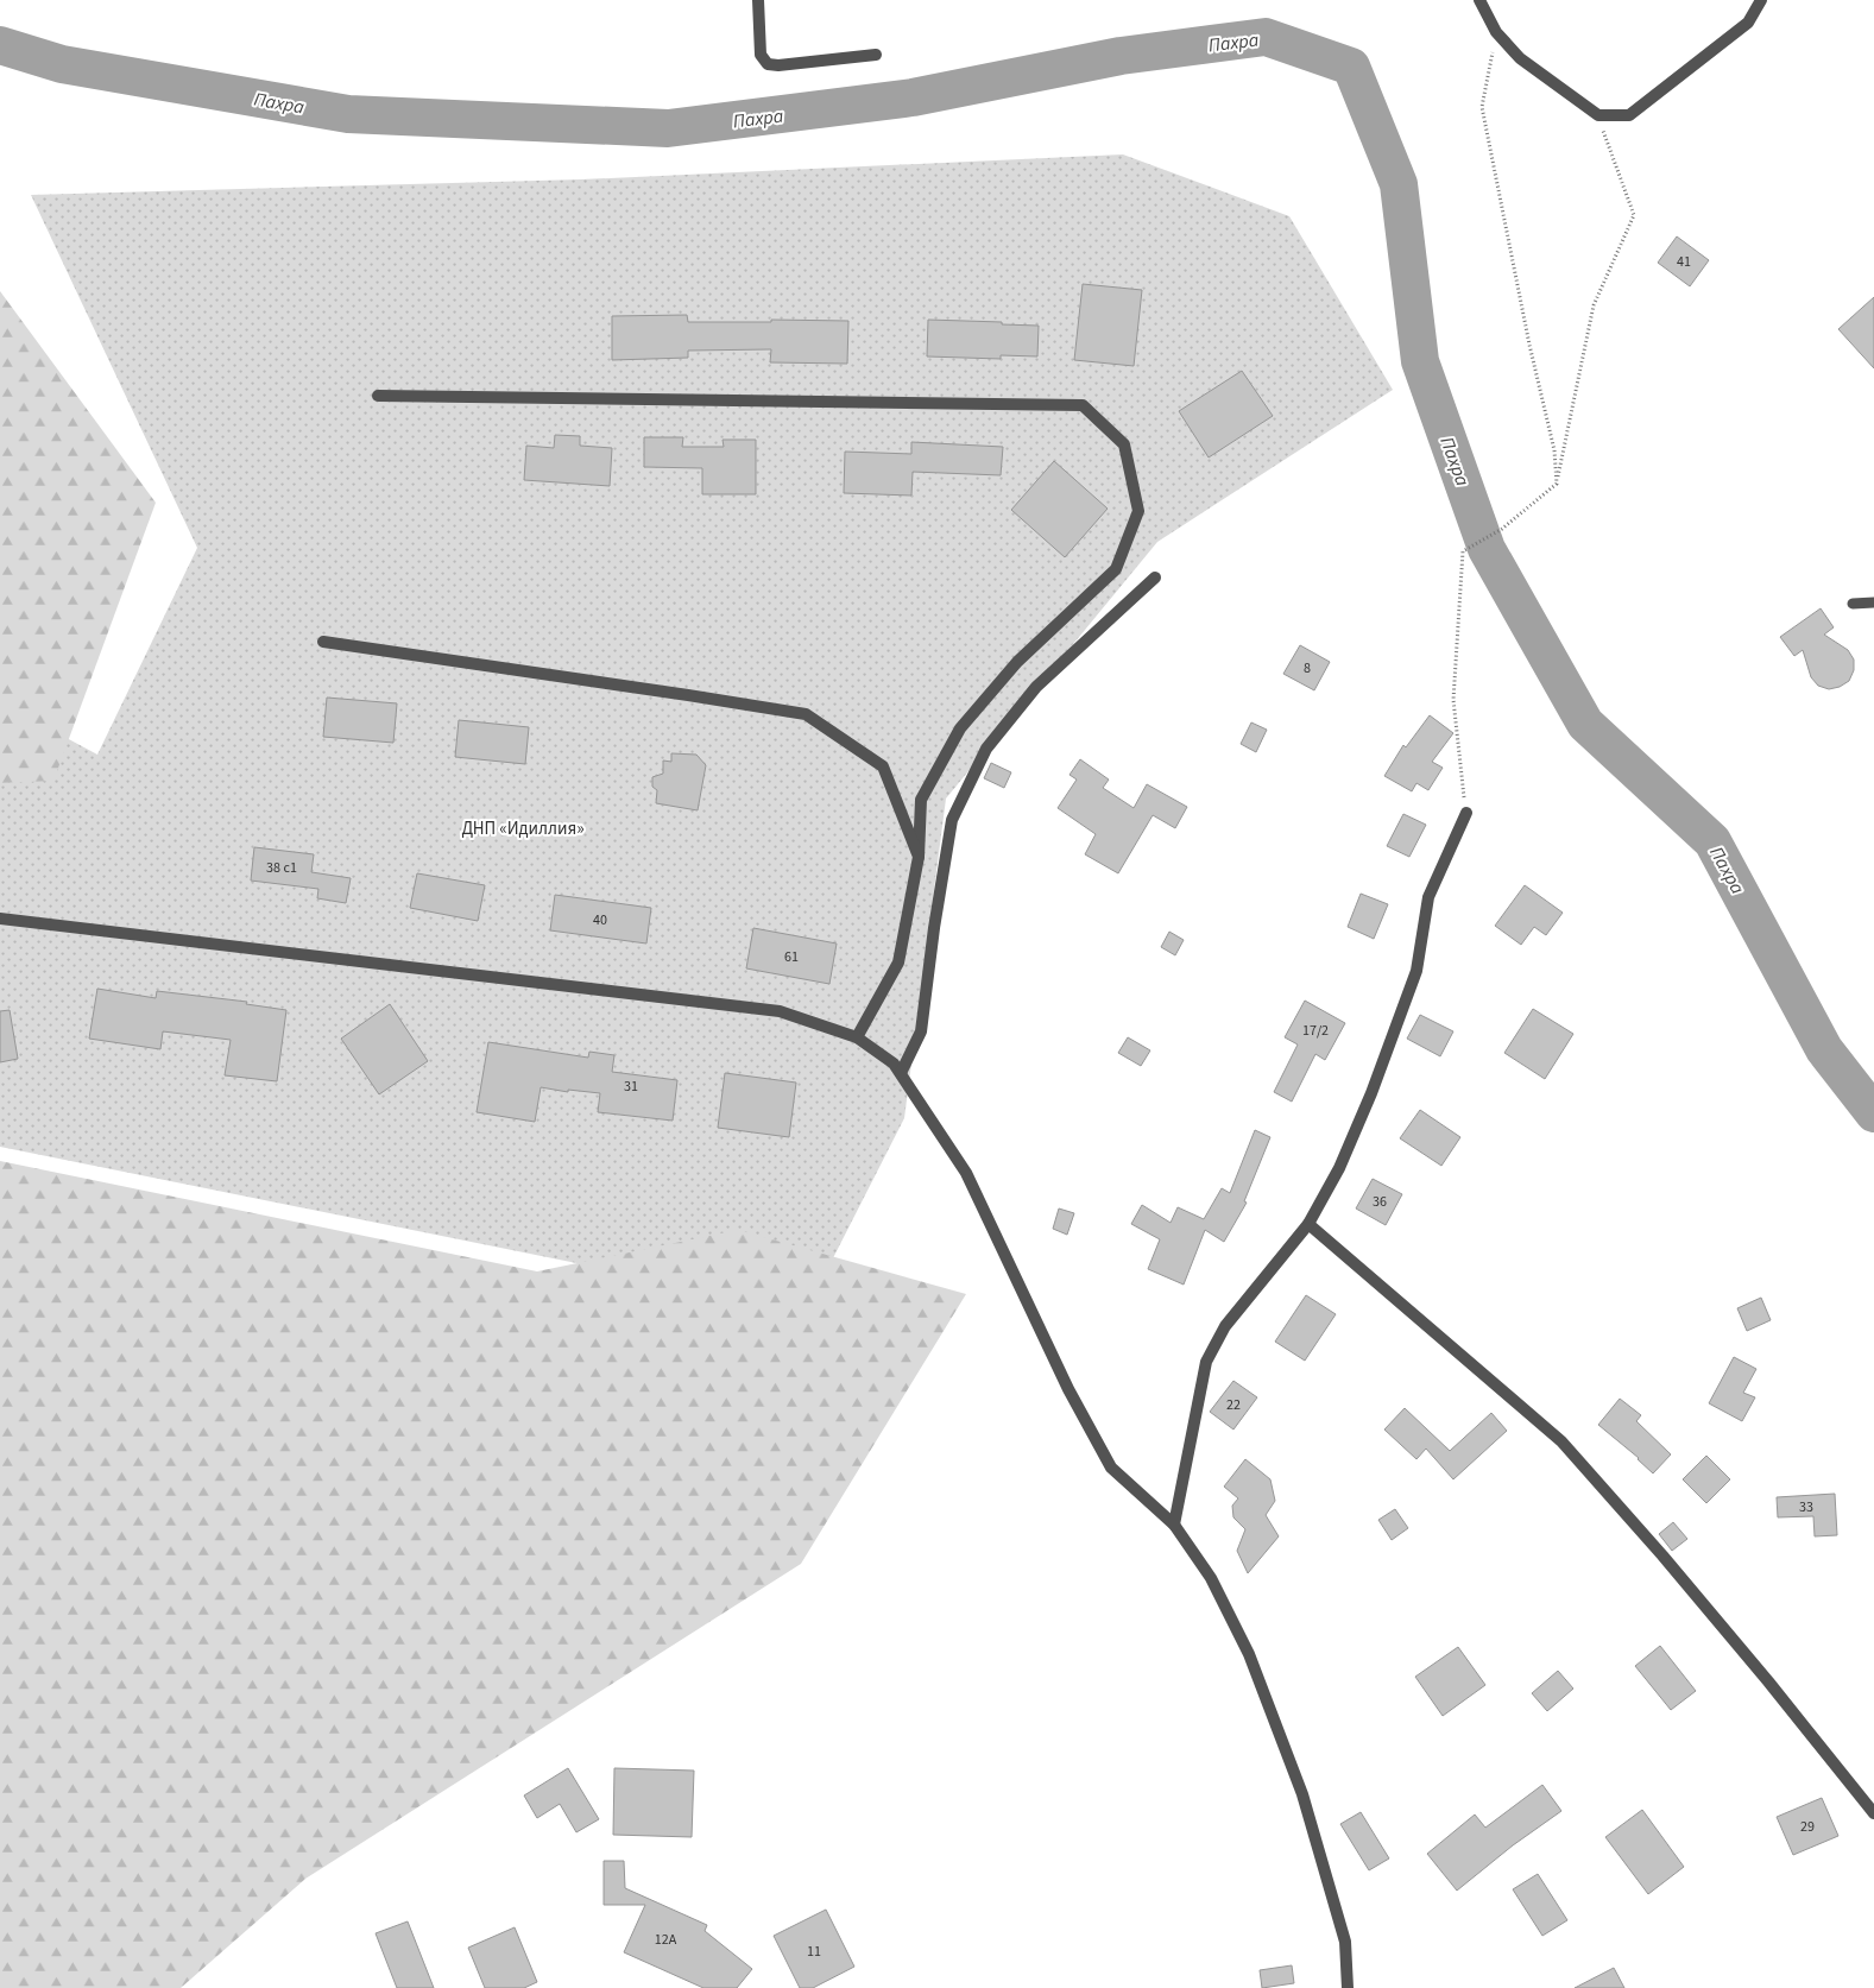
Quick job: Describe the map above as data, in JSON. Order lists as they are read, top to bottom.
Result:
{
  "water": ["Пахра"],
  "parks": ["ДНП «Идиллия»"],
  "house_numbers": [
    "41",
    "8",
    "38 с1",
    "40",
    "61",
    "17/2",
    "31",
    "36",
    "22",
    "33",
    "29",
    "12А",
    "11"
  ]
}
